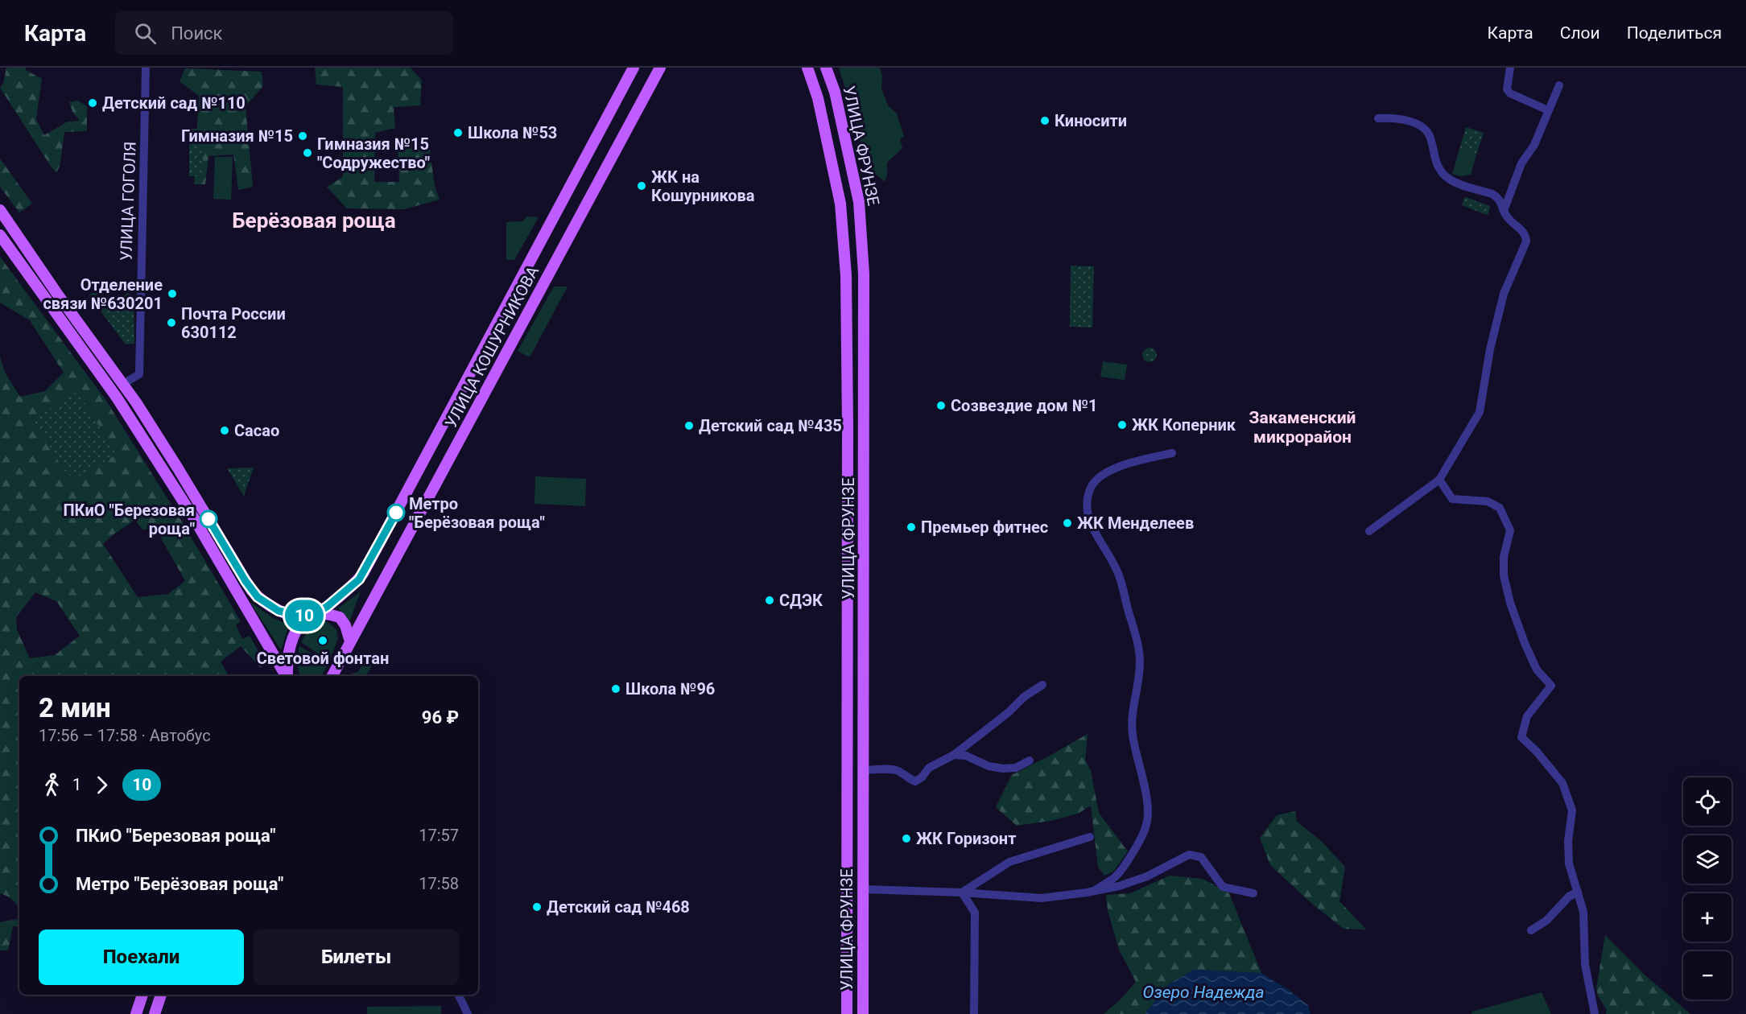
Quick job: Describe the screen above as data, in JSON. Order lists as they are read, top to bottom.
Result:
{
  "streets": {
    "main road": ["УЛИЦА ФРУНЗЕ", "УЛИЦА КОШУРНИКОВА"],
    "street": ["УЛИЦА ГОГОЛЯ"]
  },
  "districts": ["Берёзовая роща", "Закаменский микрорайон"],
  "water": ["Озеро Надежда"],
  "places": [
    "Детский сад №110",
    "Киносити",
    "Школа №53",
    "Гимназия №15",
    "Гимназия №15 \"Содружество\"",
    "ЖК на Кошурникова",
    "Отделение связи №630201",
    "Почта России 630112",
    "Созвездие дом №1",
    "ЖК Коперник",
    "Детский сад №435",
    "Cacao",
    "Метро \"Берёзовая роща\"",
    "ПКиО \"Березовая роща\"",
    "ЖК Менделеев",
    "Премьер фитнес",
    "СДЭК",
    "Световой фонтан",
    "Школа №96",
    "ЖК Горизонт",
    "Детский сад №468"
  ],
  "lines": ["bus line 10"],
  "page": {
    "header": "Карта",
    "search": "Поиск",
    "nav": ["Карта", "Слои", "Поделиться"],
    "on_map": "10",
    "heading": ["2 мин", "17:56 – 17:58 · Автобус", "96 ₽"],
    "legs": ["1", "10"],
    "map_buttons": ["+", "−"],
    "list": [
      {
        "name": "ПКиО \"Березовая роща\"",
        "value": "17:57"
      },
      {
        "name": "Метро \"Берёзовая роща\"",
        "value": "17:58"
      }
    ],
    "buttons": ["Поехали", "Билеты"]
  }
}
